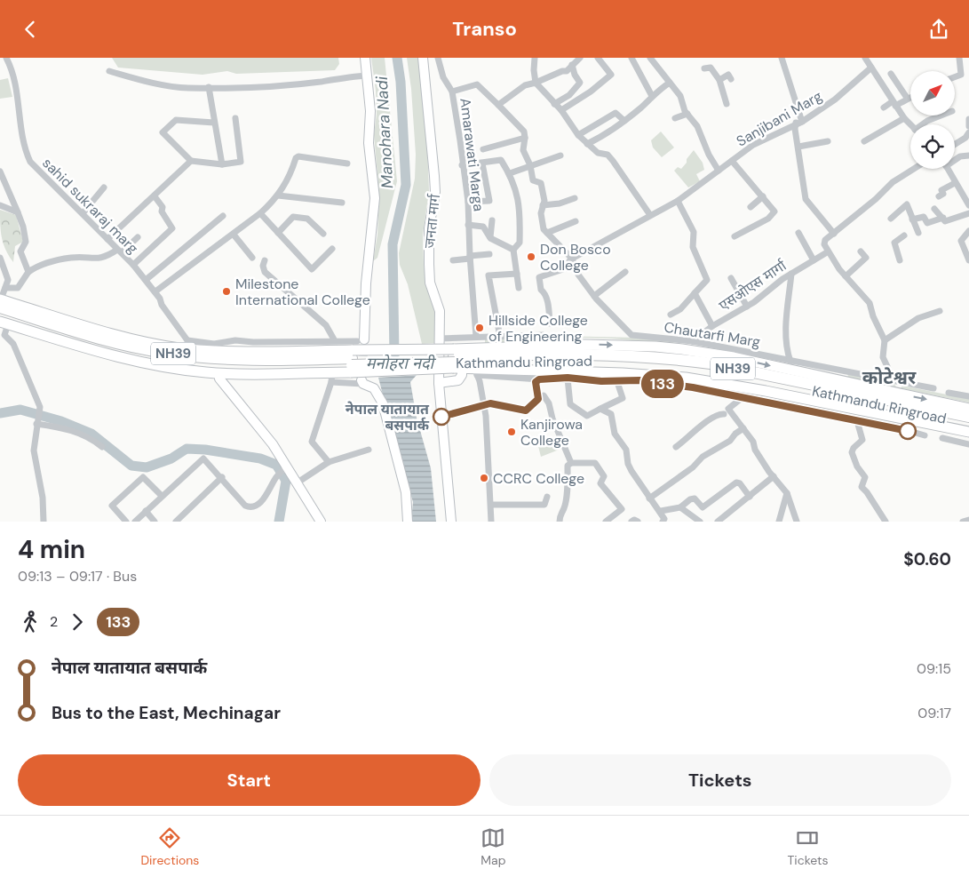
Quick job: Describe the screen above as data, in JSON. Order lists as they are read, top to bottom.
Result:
{
  "streets": {
    "highway": ["NH39", "Kathmandu Ringroad"],
    "main road": ["जनता मार्ग"],
    "street": [
      "Sanjibani Marg",
      "Amarawati Marga",
      "sahid sukraraj marg",
      "एसओएस मार्गा",
      "Chautarfi Marg"
    ]
  },
  "crossings": [
    ["एसओएस मार्गा", "Chautarfi Marg"]
  ],
  "districts": ["कोटेश्वर"],
  "water": ["Manohara Nadi", "मनोहरा नदी"],
  "places": [
    "Don Bosco College",
    "Milestone International College",
    "Hillside College of Engineering",
    "नेपाल यातायात बसपार्क",
    "Kanjirowa College",
    "CCRC College"
  ],
  "lines": ["bus line 133"],
  "north": "top right",
  "page": {
    "header": "Transo",
    "on_map": "133",
    "heading": ["4 min", "09:13 – 09:17 · Bus", "$0.60"],
    "legs": ["2", "133"],
    "list": [
      {
        "name": "नेपाल यातायात बसपार्क",
        "value": "09:15"
      },
      {
        "name": "Bus to the East, Mechinagar",
        "value": "09:17"
      }
    ],
    "buttons": ["Start", "Tickets"],
    "tabs": ["Directions", "Map", "Tickets"]
  }
}
